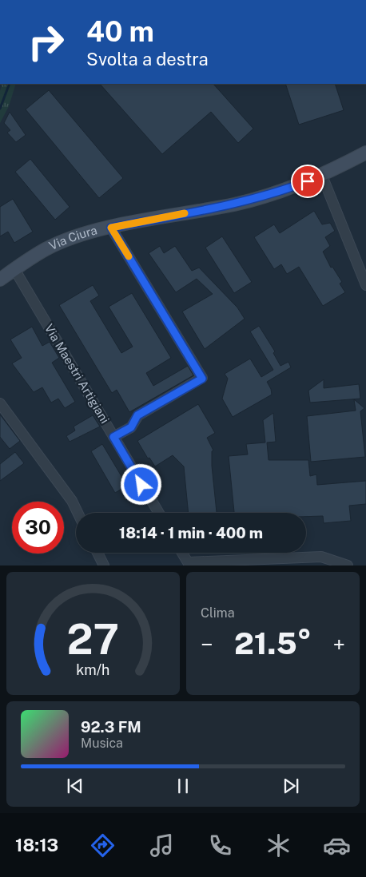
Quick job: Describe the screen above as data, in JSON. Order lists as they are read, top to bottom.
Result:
{
  "streets": {
    "main road": ["Via Ciura"],
    "street": ["Via Maestri Artigiani"]
  },
  "crossings": [
    ["Via Ciura", "Via Maestri Artigiani"]
  ],
  "page": {
    "turn": ["40 m", "Svolta a destra"],
    "limit": "30",
    "trip": "18:14 · 1 min · 400 m",
    "tile": "Clima",
    "heat": ["−", "21.5°", "+"],
    "song": ["92.3 FM", "Musica"],
    "tabs": "18:13",
    "gauge": ["27", "km/h"]
  }
}
